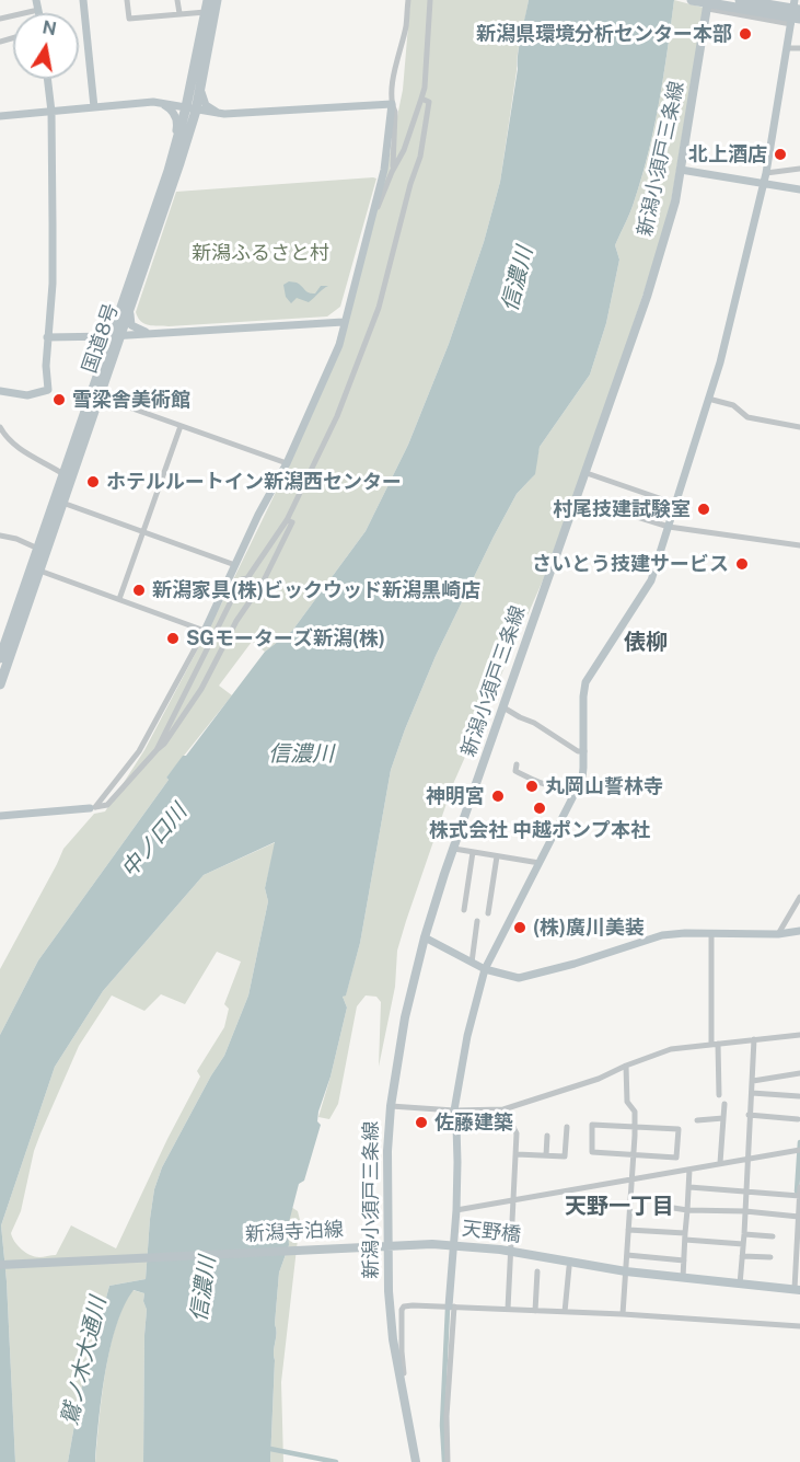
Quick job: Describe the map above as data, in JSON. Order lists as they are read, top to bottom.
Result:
{
  "streets": {
    "highway": ["国道8号"],
    "main road": ["新潟小須戸三条線", "新潟寺泊線", "天野橋"]
  },
  "crossings": [
    ["新潟小須戸三条線", "新潟寺泊線"],
    ["新潟寺泊線", "天野橋"]
  ],
  "districts": ["俵柳", "天野一丁目"],
  "water": ["信濃川", "中ノ口川", "鷲ノ木大通川"],
  "parks": ["新潟ふるさと村"],
  "places": [
    "新潟県環境分析センター本部",
    "北上酒店",
    "雪梁舎美術館",
    "ホテルルートイン新潟西センター",
    "村尾技建試験室",
    "さいとう技建サービス",
    "新潟家具(株)ビックウッド新潟黒崎店",
    "SGモーターズ新潟(株)",
    "丸岡山誓林寺",
    "神明宮",
    "株式会社 中越ポンプ本社",
    "(株)廣川美装",
    "佐藤建築"
  ],
  "north": "top"
}
